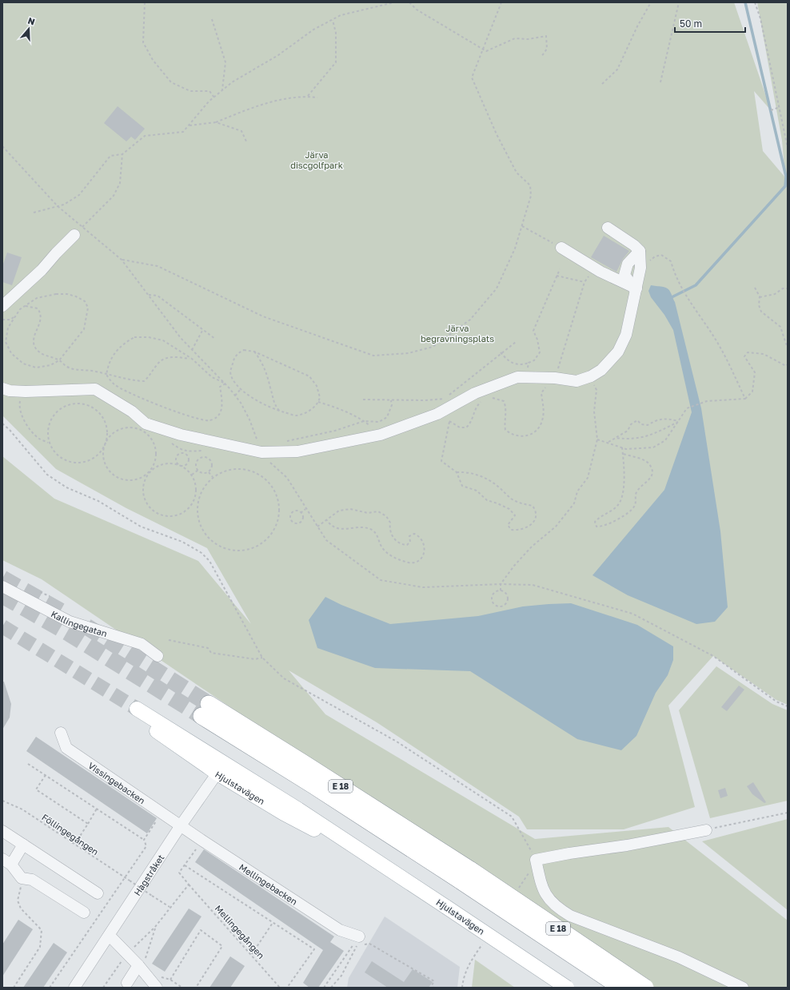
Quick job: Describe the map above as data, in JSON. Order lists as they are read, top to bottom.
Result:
{
  "streets": {
    "highway": ["E 18"],
    "main road": ["Hjulstavägen"],
    "street": [
      "Kallingegatan",
      "Vissingebacken",
      "Hagstråket",
      "Mellingebacken"
    ],
    "path": ["Föllingegången", "Mellingegången"]
  },
  "crossings": [
    ["Vissingebacken", "Hagstråket"],
    ["Vissingebacken", "Mellingebacken"],
    ["Hjulstavägen", "Hagstråket"],
    ["Hagstråket", "Mellingebacken"]
  ],
  "parks": ["Järva discgolfpark", "Järva begravningsplats"],
  "scale_bar": "50 m",
  "north": "top"
}
